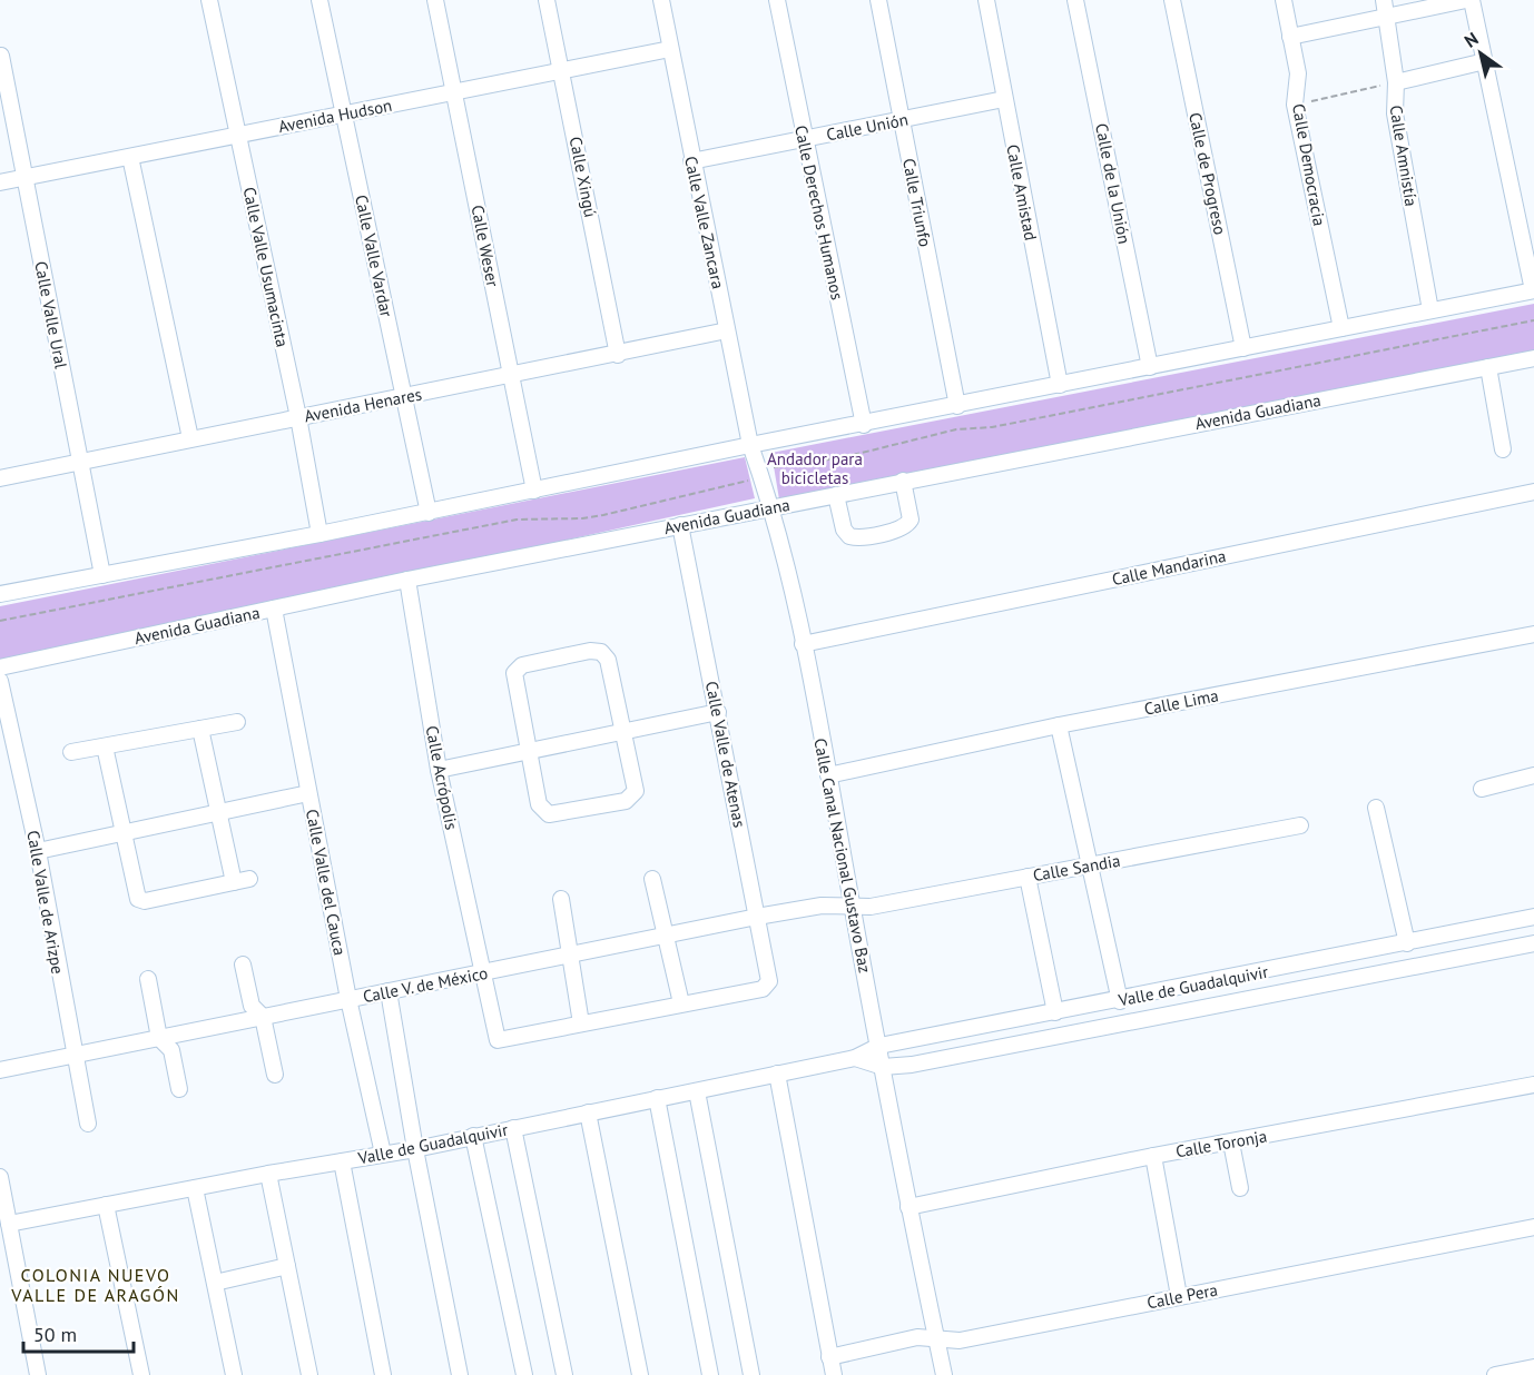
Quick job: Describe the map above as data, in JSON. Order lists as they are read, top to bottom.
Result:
{
  "streets": {
    "street": [
      "Avenida Hudson",
      "Calle Unión",
      "Calle Amnistía",
      "Calle Democracia",
      "Calle de Progreso",
      "Calle Xingú",
      "Calle de la Unión",
      "Calle Amistad",
      "Calle Triunfo",
      "Calle Derechos Humanos",
      "Calle Valle Zancara",
      "Calle Weser",
      "Calle Valle Vardar",
      "Calle Valle Usumacinta",
      "Calle Valle Ural",
      "Avenida Henares",
      "Avenida Guadiana",
      "Calle Mandarina",
      "Calle Lima",
      "Calle Valle de Atenas",
      "Calle Acrópolis",
      "Calle Canal Nacional Gustavo Baz",
      "Calle Sandia",
      "Calle Valle del Cauca",
      "Calle Valle de Arizpe",
      "Calle V. de México",
      "Valle de Guadalquivir",
      "Calle Toronja",
      "Calle Pera"
    ]
  },
  "crossings": [
    ["Avenida Hudson", "Calle Xingú"],
    ["Avenida Hudson", "Calle Valle Zancara"],
    ["Avenida Hudson", "Calle Weser"],
    ["Avenida Hudson", "Calle Valle Vardar"],
    ["Avenida Hudson", "Calle Valle Usumacinta"],
    ["Avenida Hudson", "Calle Valle Ural"],
    ["Calle Unión", "Calle Amistad"],
    ["Calle Unión", "Calle Triunfo"],
    ["Calle Unión", "Calle Derechos Humanos"],
    ["Calle Unión", "Calle Valle Zancara"],
    ["Calle Xingú", "Avenida Henares"],
    ["Calle Valle Zancara", "Avenida Henares"],
    ["Calle Valle Zancara", "Avenida Guadiana"],
    ["Calle Valle Zancara", "Calle Canal Nacional Gustavo Baz"],
    ["Calle Weser", "Avenida Henares"],
    ["Calle Valle Vardar", "Avenida Henares"],
    ["Calle Valle Usumacinta", "Avenida Henares"],
    ["Calle Valle Ural", "Avenida Henares"],
    ["Avenida Guadiana", "Calle Valle de Atenas"],
    ["Avenida Guadiana", "Calle Acrópolis"],
    ["Avenida Guadiana", "Calle Canal Nacional Gustavo Baz"],
    ["Avenida Guadiana", "Calle Valle del Cauca"],
    ["Calle Mandarina", "Calle Canal Nacional Gustavo Baz"],
    ["Calle Lima", "Calle Canal Nacional Gustavo Baz"],
    ["Calle Valle de Atenas", "Calle V. de México"],
    ["Calle Acrópolis", "Calle V. de México"],
    ["Calle Canal Nacional Gustavo Baz", "Calle Sandia"],
    ["Calle Canal Nacional Gustavo Baz", "Calle V. de México"],
    ["Calle Canal Nacional Gustavo Baz", "Valle de Guadalquivir"],
    ["Calle Canal Nacional Gustavo Baz", "Calle Toronja"],
    ["Calle Canal Nacional Gustavo Baz", "Calle Pera"],
    ["Calle Sandia", "Calle V. de México"],
    ["Calle Valle del Cauca", "Calle V. de México"],
    ["Calle Valle del Cauca", "Valle de Guadalquivir"],
    ["Calle Valle de Arizpe", "Calle V. de México"]
  ],
  "districts": ["COLONIA NUEVO VALLE DE ARAGÓN"],
  "parks": ["Andador para bicicletas"],
  "scale_bar": "50 m",
  "north": "top left"
}
